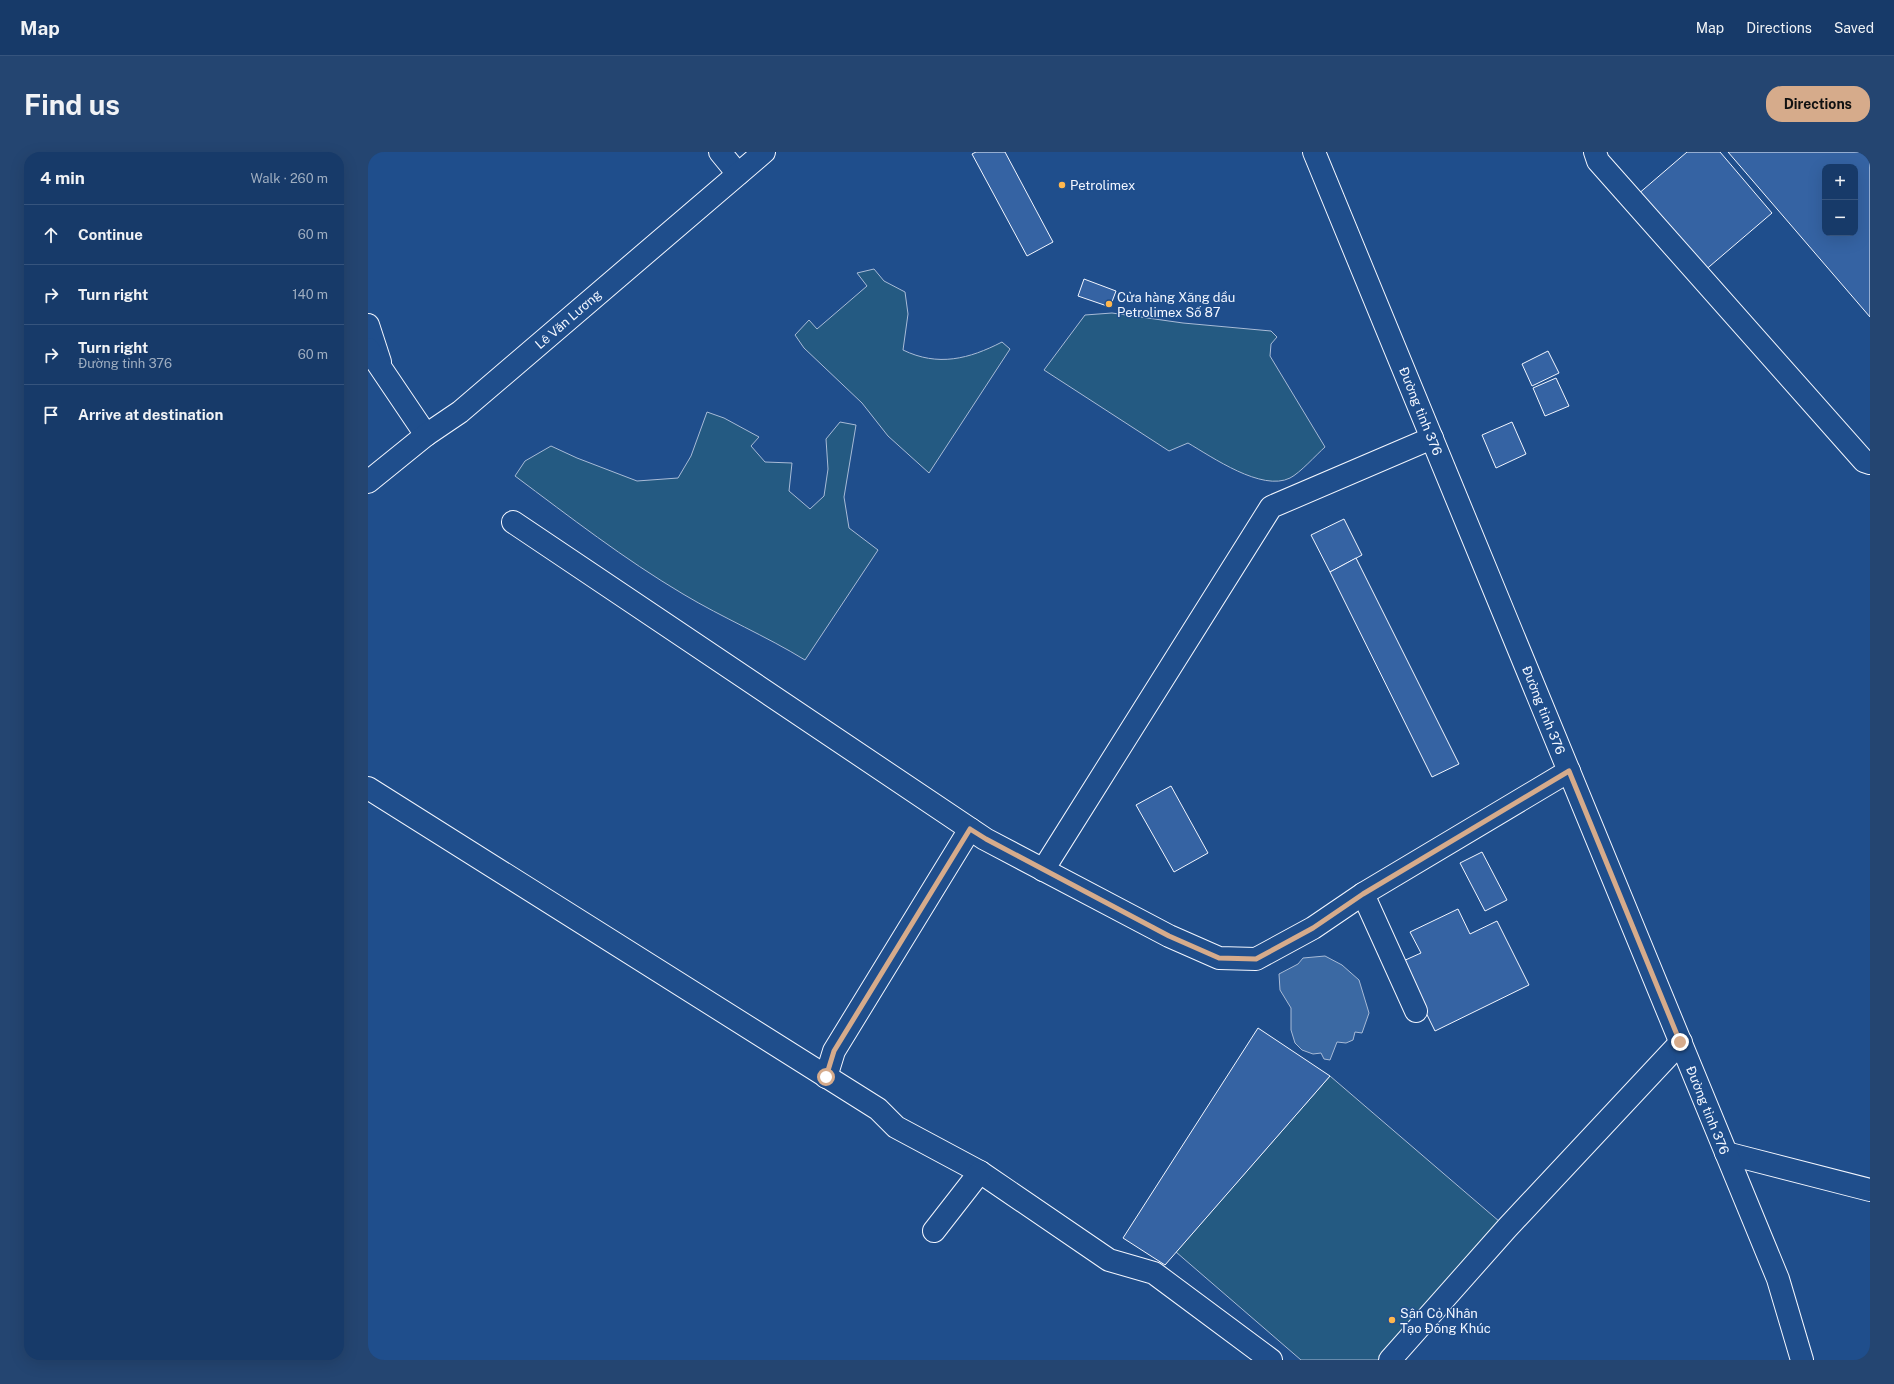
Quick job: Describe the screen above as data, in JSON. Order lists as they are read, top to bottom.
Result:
{
  "streets": {
    "main road": ["Lê Văn Lương", "Đường tỉnh 376"]
  },
  "places": ["Petrolimex", "Cửa hàng Xăng dầu Petrolimex Số 87", "Sân Cỏ Nhân Tạo Đông Khúc"],
  "page": {
    "header": "Map",
    "nav": ["Map", "Directions", "Saved"],
    "buttons": "Directions",
    "title": "Find us",
    "heading": ["4 min", "Walk · 260 m"],
    "map_buttons": ["+", "−"],
    "list": [
      ["Continue", "60 m"],
      ["Turn right", "140 m"],
      ["Turn right", "Đường tỉnh 376", "60 m"],
      "Arrive at destination"
    ]
  }
}
